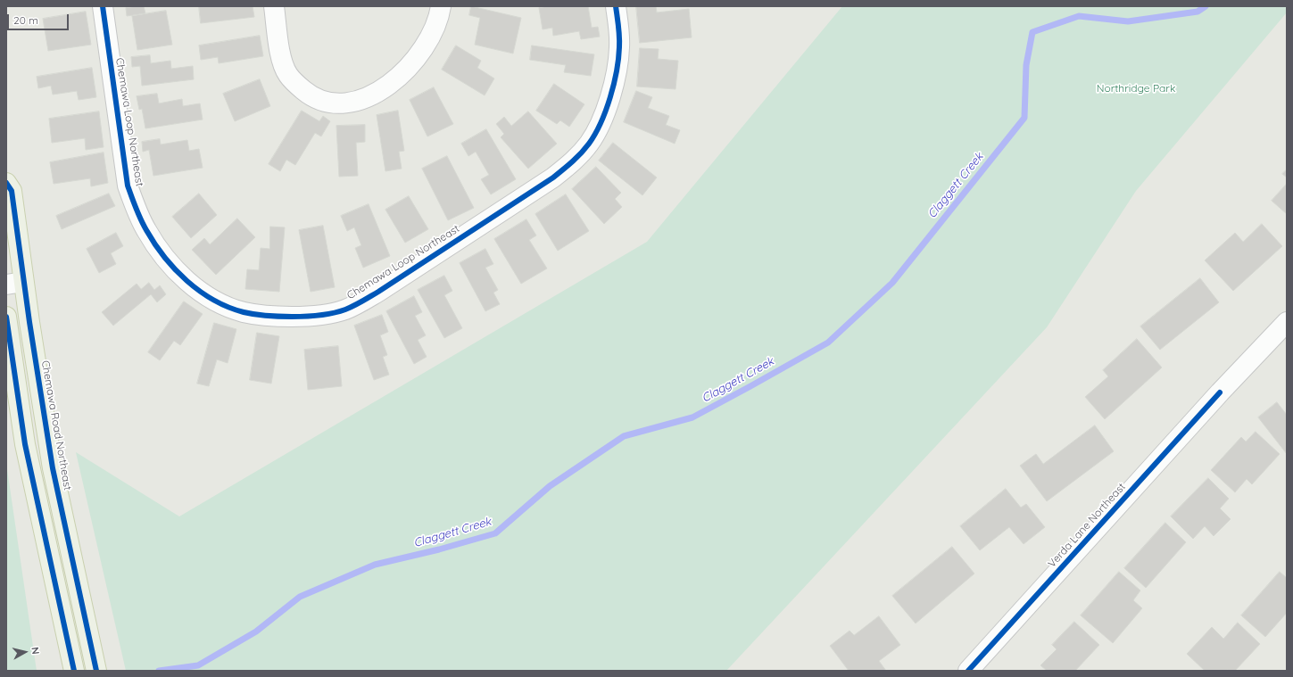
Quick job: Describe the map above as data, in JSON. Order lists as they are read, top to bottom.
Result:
{
  "streets": {
    "main road": ["Chemawa Road Northeast"],
    "street": ["Chemawa Loop Northeast", "Verda Lane Northeast"]
  },
  "water": ["Claggett Creek"],
  "parks": ["Northridge Park"],
  "scale_bar": "20 m",
  "north": "right"
}
